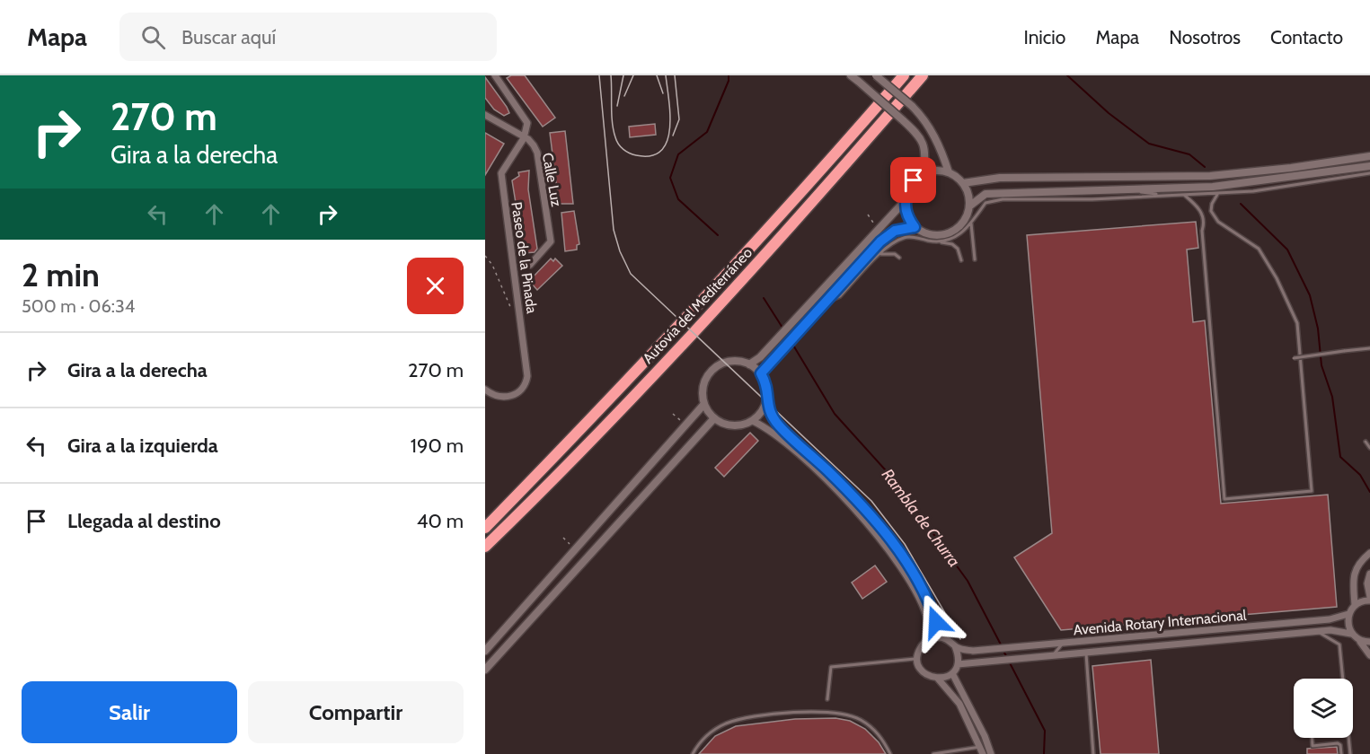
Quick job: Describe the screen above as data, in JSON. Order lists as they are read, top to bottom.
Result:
{
  "streets": {
    "highway": ["Autovía del Mediterráneo"],
    "street": ["Calle Luz", "Paseo de la Pinada", "Avenida Rotary Internacional"]
  },
  "crossings": [
    ["Calle Luz", "Paseo de la Pinada"]
  ],
  "water": ["Rambla de Churra"],
  "page": {
    "header": "Mapa",
    "search": "Buscar aquí",
    "nav": [
      "Inicio",
      "Mapa",
      "Nosotros",
      "Contacto"
    ],
    "turn": ["270 m", "Gira a la derecha"],
    "heading": ["2 min", "500 m · 06:34"],
    "list": [
      {
        "name": "Gira a la derecha",
        "value": "270 m"
      },
      {
        "name": "Gira a la izquierda",
        "value": "190 m"
      },
      {
        "name": "Llegada al destino",
        "value": "40 m"
      }
    ],
    "buttons": ["Salir", "Compartir"]
  }
}
